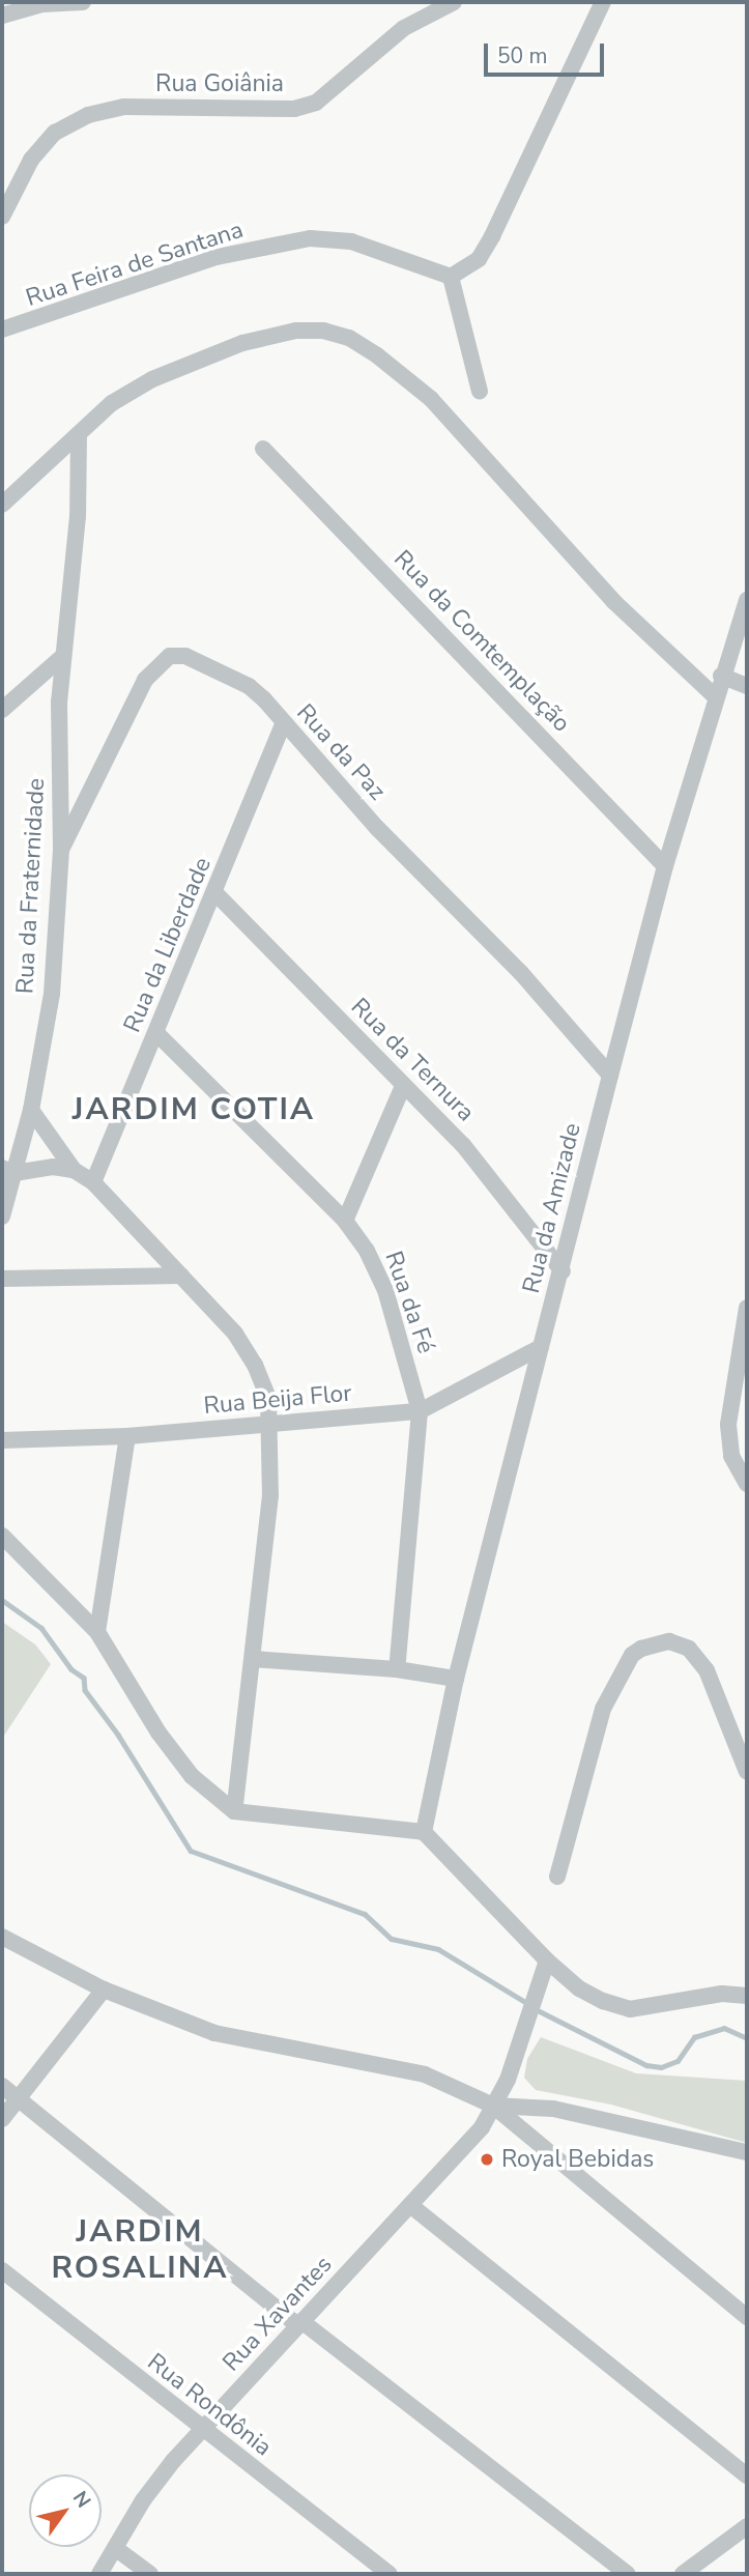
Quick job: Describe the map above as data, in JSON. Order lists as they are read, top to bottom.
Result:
{
  "streets": {
    "street": [
      "Rua Goiânia",
      "Rua Feira de Santana",
      "Rua da Comtemplação",
      "Rua da Paz",
      "Rua da Fraternidade",
      "Rua da Liberdade",
      "Rua da Ternura",
      "Rua da Amizade",
      "Rua da Fé",
      "Rua Beija Flor",
      "Rua Xavantes",
      "Rua Rondônia"
    ]
  },
  "crossings": [
    ["Rua da Comtemplação", "Rua da Amizade"],
    ["Rua da Paz", "Rua da Fraternidade"],
    ["Rua da Paz", "Rua da Liberdade"],
    ["Rua da Paz", "Rua da Amizade"],
    ["Rua da Liberdade", "Rua da Ternura"],
    ["Rua da Liberdade", "Rua da Fé"],
    ["Rua da Ternura", "Rua da Amizade"],
    ["Rua da Amizade", "Rua Beija Flor"],
    ["Rua da Fé", "Rua Beija Flor"],
    ["Rua Xavantes", "Rua Rondônia"]
  ],
  "districts": ["JARDIM COTIA", "JARDIM ROSALINA"],
  "places": ["Royal Bebidas"],
  "scale_bar": "50 m",
  "north": "top right"
}
